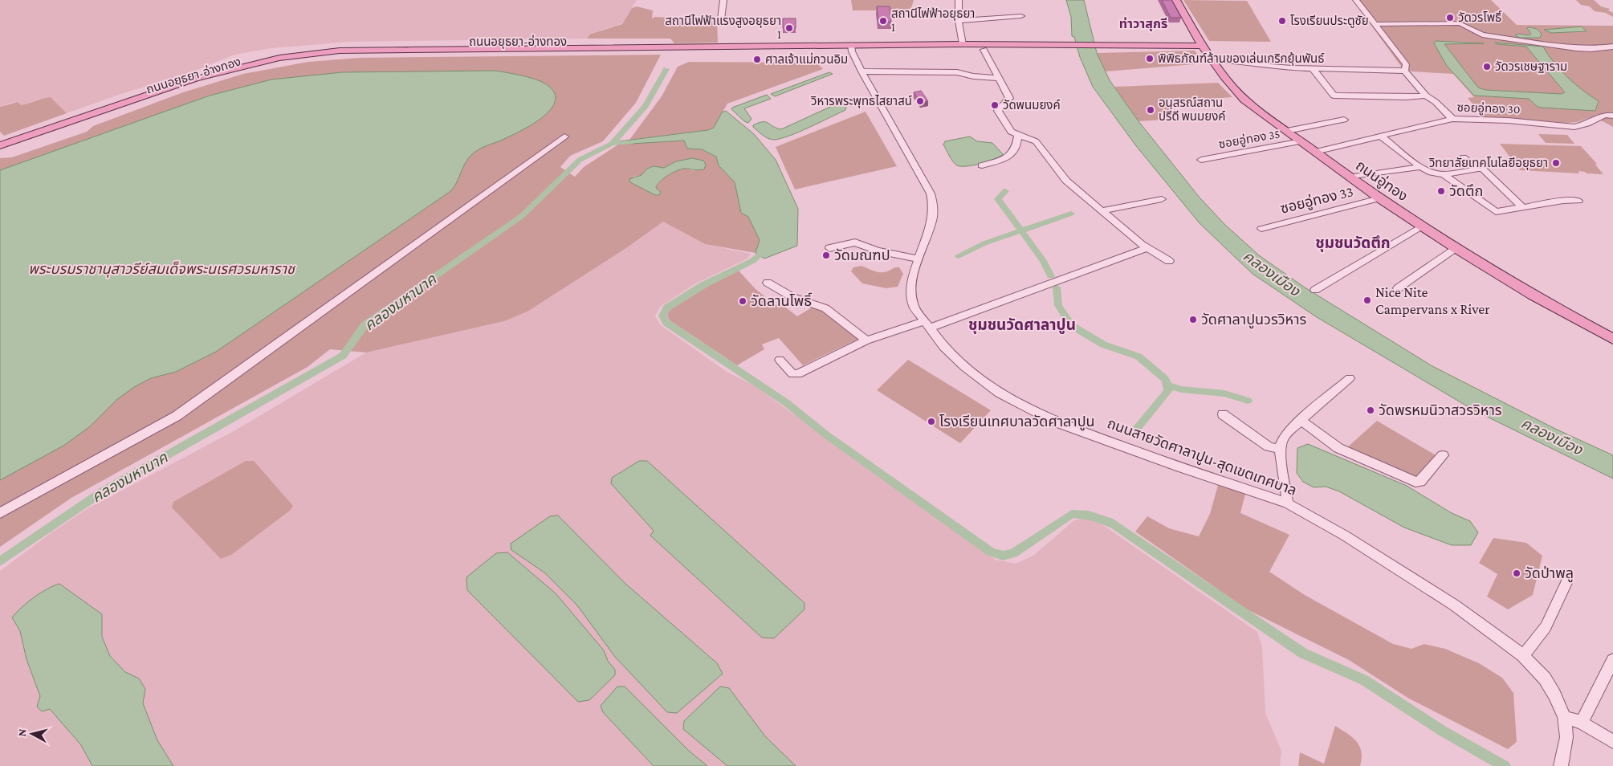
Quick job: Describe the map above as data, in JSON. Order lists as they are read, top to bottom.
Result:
{
  "streets": {
    "main road": ["ถนนอยุธยา-อ่างทอง", "ถนนอู่ทอง"],
    "street": [
      "ซอยอู่ทอง 30",
      "ซอยอู่ทอง 35",
      "ซอยอู่ทอง 33",
      "ถนนสายวัดศาลาปูน-สุดเขตเทศบาล"
    ]
  },
  "crossings": [
    ["ถนนอยุธยา-อ่างทอง", "ถนนอู่ทอง"],
    ["ถนนอยุธยา-อ่างทอง", "ถนนสายวัดศาลาปูน-สุดเขตเทศบาล"],
    ["ซอยอู่ทอง 30", "ถนนอู่ทอง"],
    ["ซอยอู่ทอง 35", "ถนนอู่ทอง"],
    ["ถนนอู่ทอง", "ซอยอู่ทอง 33"]
  ],
  "districts": ["ท่าวาสุกรี", "ชุมชนวัดตึก", "ชุมชนวัดศาลาปูน"],
  "water": ["คลองเมือง", "คลองมหานาค"],
  "parks": ["พระบรมราชานุสาวรีย์สมเด็จพระนเรศวรมหาราช"],
  "places": [
    "วัดวรโพธิ์",
    "สถานีไฟฟ้าอยุธยา 1",
    "โรงเรียนประตูชัย",
    "สถานีไฟฟ้าแรงสูงอยุธยา 1",
    "พิพิธภัณฑ์ล้านของเล่นเกริกยุ้นพันธ์",
    "ศาลเจ้าแม่กวนอิม",
    "วัดวรเชษฐาราม",
    "วิหารพระพุทธไสยาสน์",
    "วัดพนมยงค์",
    "อนุสรณ์สถาน ปรีดี พนมยงค์",
    "วิทยาลัยเทคโนโลยีอยุธยา",
    "วัดตึก",
    "วัดมณฑป",
    "Nice Nite Campervans x River",
    "วัดลานโพธิ์",
    "วัดศาลาปูนวรวิหาร",
    "วัดพรหมนิวาสวรวิหาร",
    "โรงเรียนเทศบาลวัดศาลาปูน",
    "วัดป่าพลู"
  ],
  "north": "left"
}
